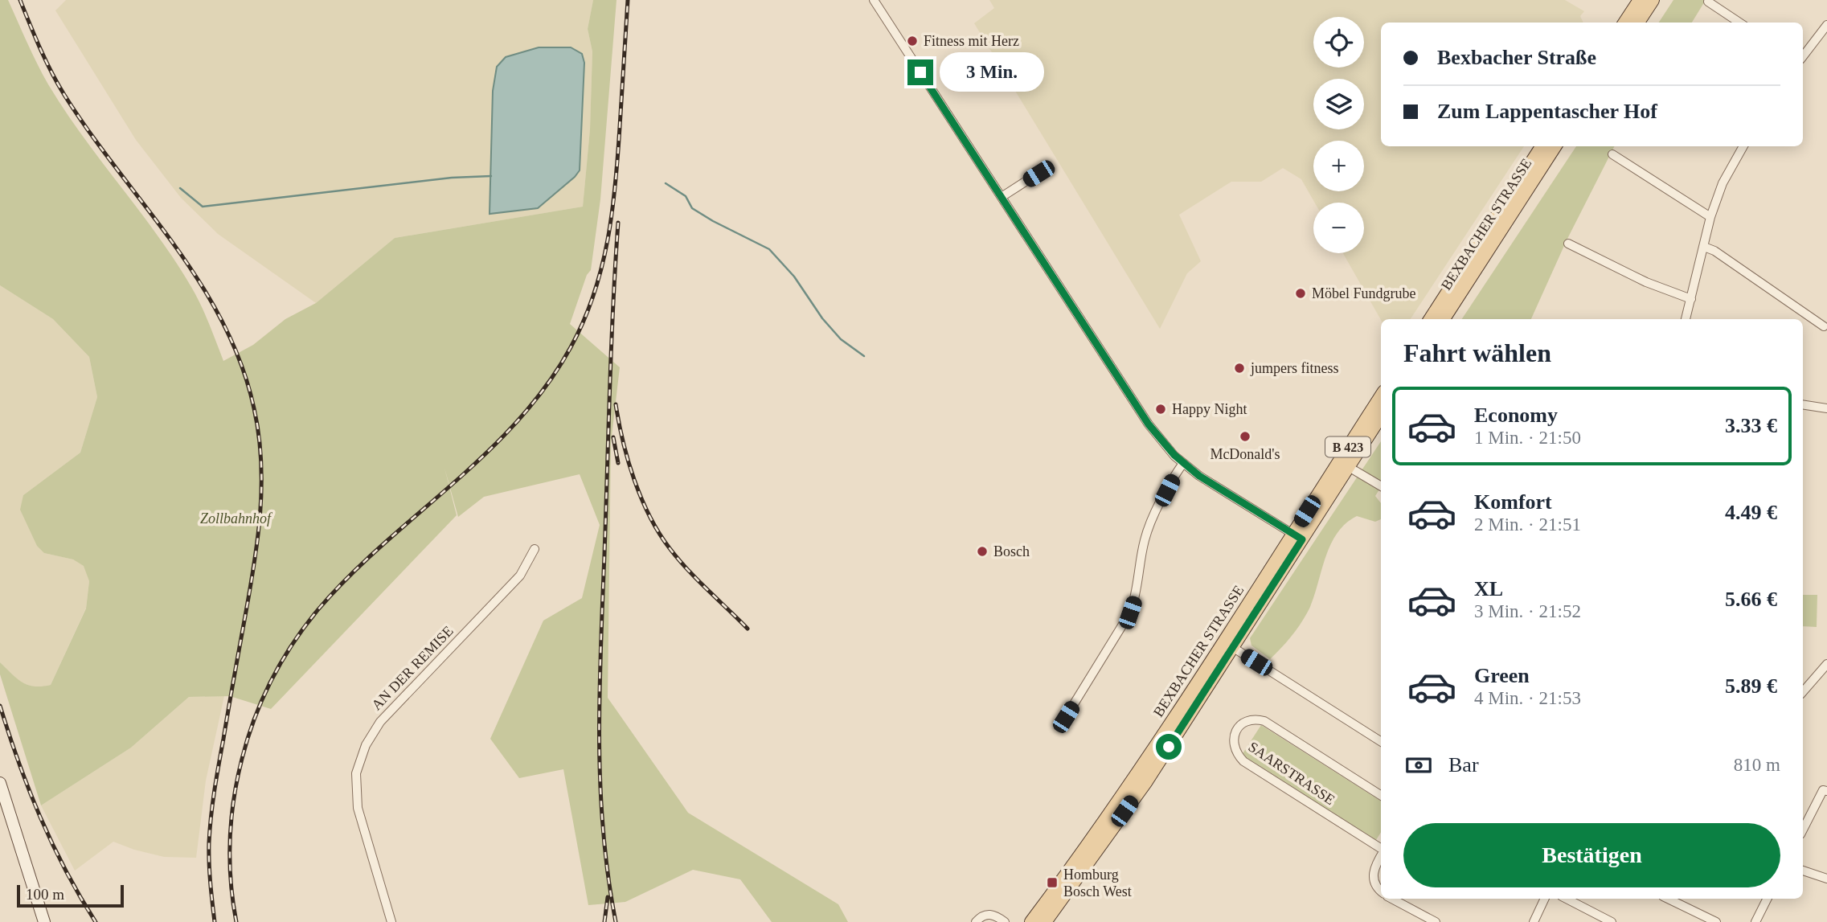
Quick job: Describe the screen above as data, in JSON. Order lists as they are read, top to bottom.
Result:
{
  "streets": {
    "main road": ["BEXBACHER STRASSE", "B 423"],
    "street": ["AN DER REMISE", "SAARSTRASSE"]
  },
  "parks": ["Zollbahnhof"],
  "places": {
    "other": [
      "Fitness mit Herz",
      "Möbel Fundgrube",
      "jumpers fitness",
      "Happy Night",
      "McDonald's",
      "Bosch"
    ],
    "transit": ["Homburg Bosch West"]
  },
  "scale_bar": "100 m",
  "page": {
    "map_buttons": ["+", "−"],
    "banner": ["Bexbacher Straße", "Zum Lappentascher Hof"],
    "bubble": "3 Min.",
    "heading": "Fahrt wählen",
    "list": [
      {
        "name": "Economy",
        "note": "1 Min. · 21:50",
        "value": "3.33 €"
      },
      {
        "name": "Komfort",
        "note": "2 Min. · 21:51",
        "value": "4.49 €"
      },
      {
        "name": "XL",
        "note": "3 Min. · 21:52",
        "value": "5.66 €"
      },
      {
        "name": "Green",
        "note": "4 Min. · 21:53",
        "value": "5.89 €"
      }
    ],
    "pay": ["Bar", "810 m"],
    "buttons": "Bestätigen",
    "scale": "100 m"
  }
}
